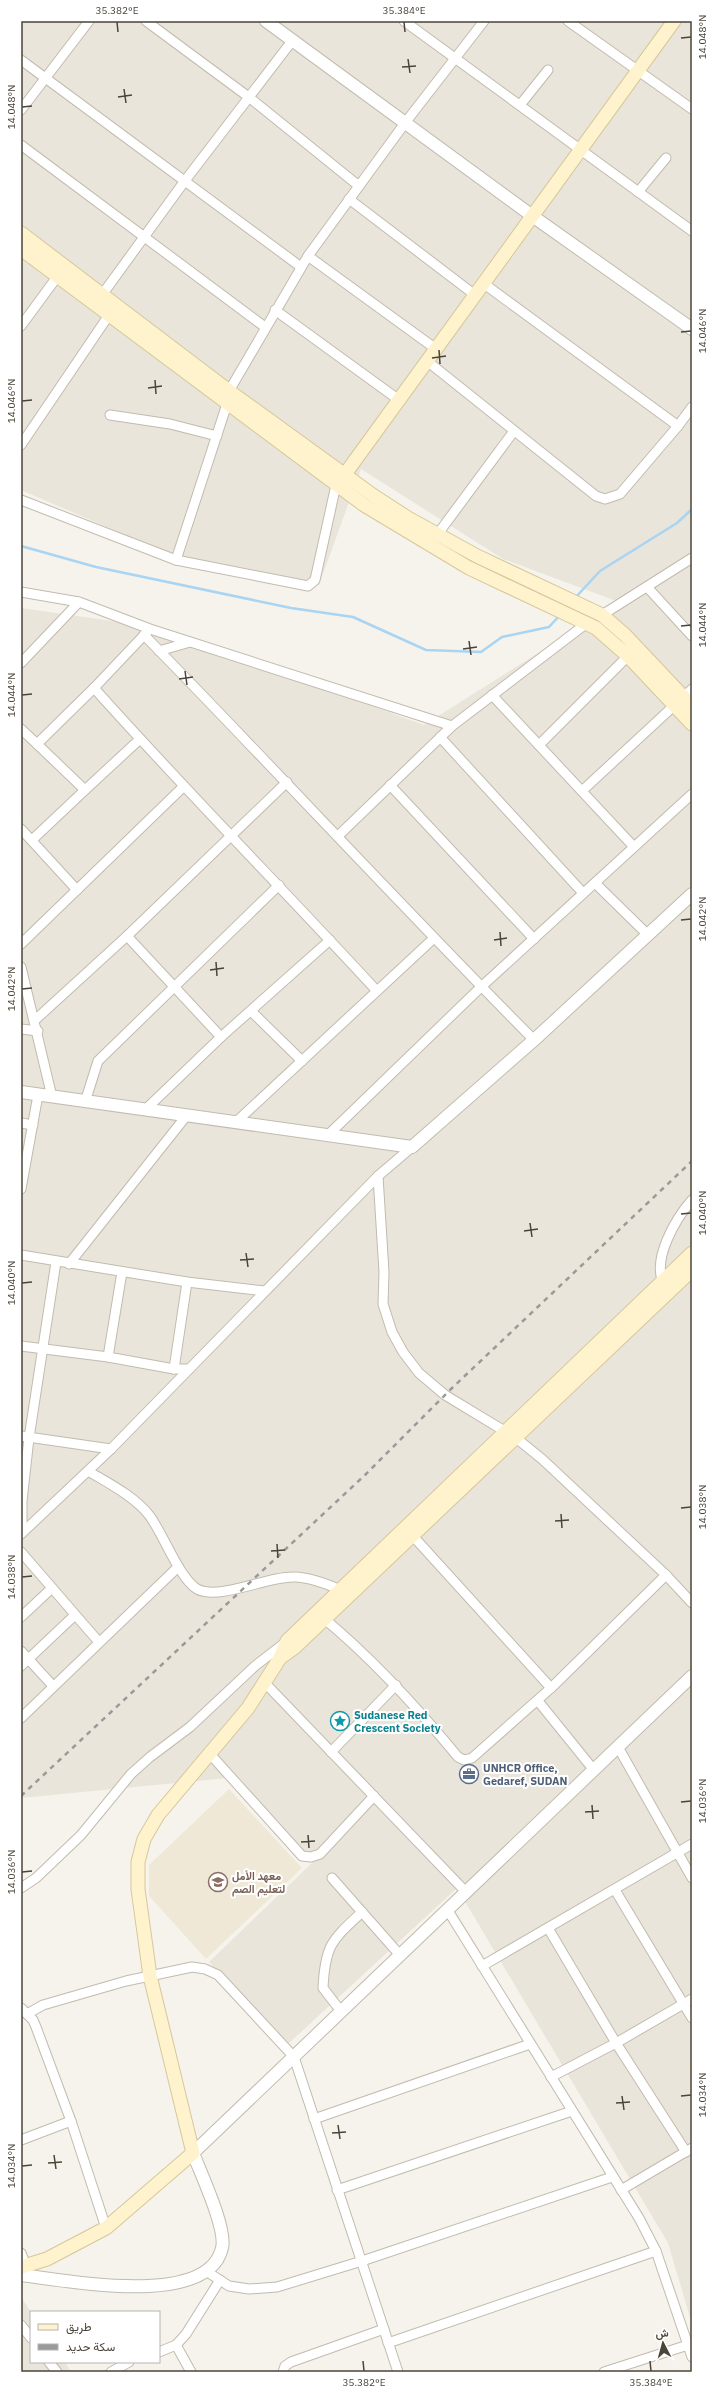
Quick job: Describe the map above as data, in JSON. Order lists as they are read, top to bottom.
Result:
{
  "places": {
    "place": ["Sudanese Red Crescent Society"],
    "office": ["UNHCR Office, Gedaref, SUDAN"],
    "school or university": ["معهد الأمل لتعليم الصم"]
  },
  "legend": ["طريق", "سكة حديد"],
  "north": "top",
  "coordinates": [
    "35.382°E",
    "35.384°E",
    "14.048°N",
    "14.046°N",
    "14.044°N",
    "14.042°N",
    "14.040°N",
    "14.038°N",
    "14.036°N",
    "14.034°N"
  ]
}
